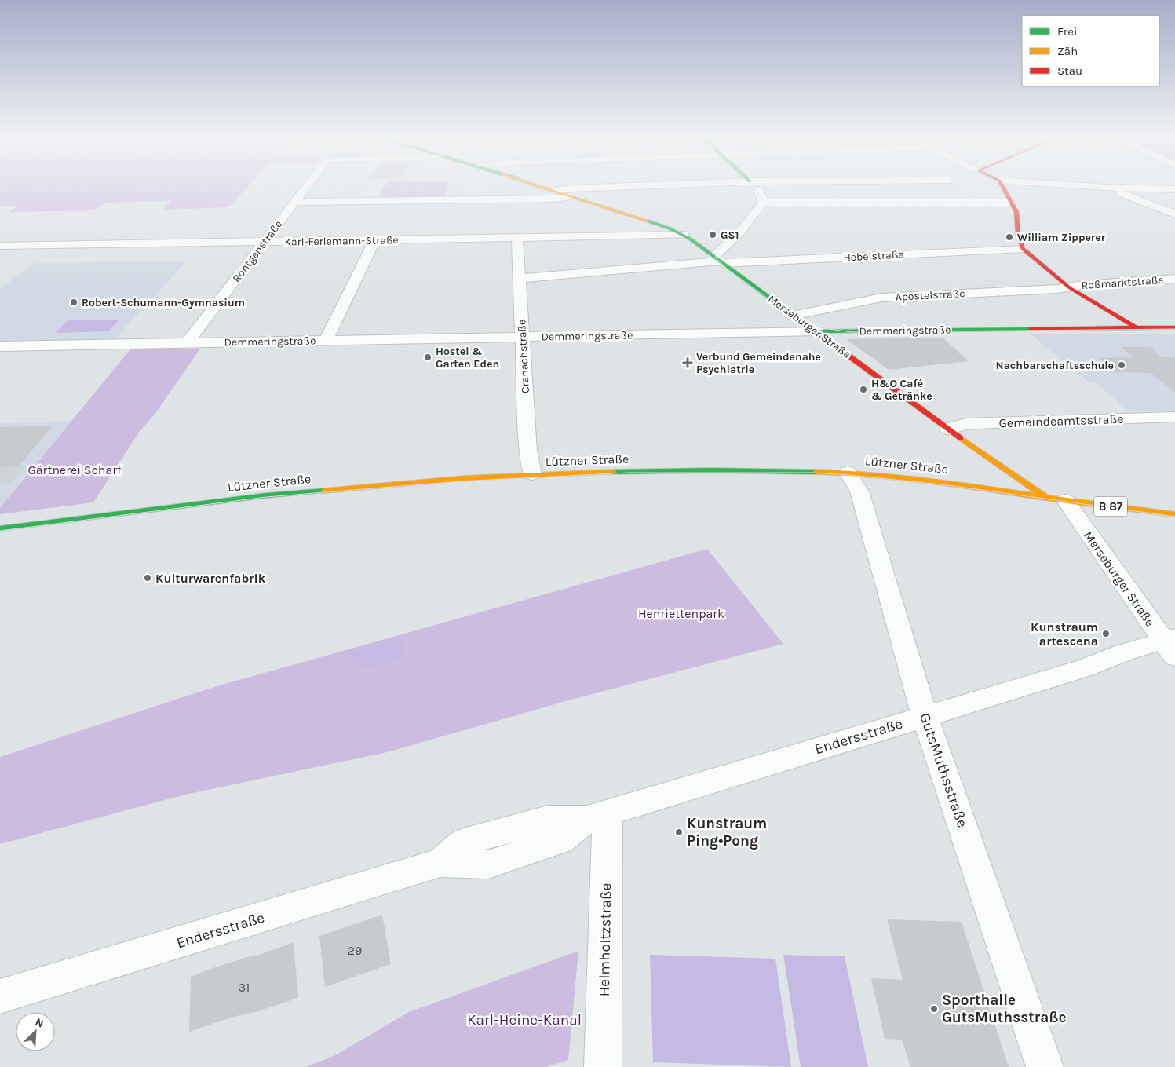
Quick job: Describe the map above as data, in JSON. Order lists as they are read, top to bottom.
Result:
{
  "streets": {
    "main road": [
      "Merseburger Straße",
      "Demmeringstraße",
      "Lützner Straße",
      "B 87"
    ],
    "street": [
      "Karl-Ferlemann-Straße",
      "Röntgenstraße",
      "Hebelstraße",
      "Roßmarktstraße",
      "Apostelstraße",
      "Cranachstraße",
      "Gemeindeamtsstraße",
      "Endersstraße",
      "GutsMuthsstraße",
      "Helmholtzstraße"
    ]
  },
  "crossings": [
    ["Karl-Ferlemann-Straße", "Röntgenstraße"],
    ["Karl-Ferlemann-Straße", "Merseburger Straße"],
    ["Karl-Ferlemann-Straße", "Cranachstraße"],
    ["Röntgenstraße", "Demmeringstraße"],
    ["Hebelstraße", "Merseburger Straße"],
    ["Hebelstraße", "Cranachstraße"],
    ["Roßmarktstraße", "Apostelstraße"],
    ["Apostelstraße", "Merseburger Straße"],
    ["Merseburger Straße", "Demmeringstraße"],
    ["Merseburger Straße", "Gemeindeamtsstraße"],
    ["Merseburger Straße", "Lützner Straße"],
    ["Merseburger Straße", "Endersstraße"],
    ["Demmeringstraße", "Cranachstraße"],
    ["Cranachstraße", "Lützner Straße"],
    ["Lützner Straße", "GutsMuthsstraße"],
    ["Endersstraße", "GutsMuthsstraße"],
    ["Endersstraße", "Helmholtzstraße"]
  ],
  "parks": ["Gärtnerei Scharf", "Henriettenpark", "Karl-Heine-Kanal"],
  "places": {
    "other": [
      "GS1",
      "William Zipperer",
      "Robert-Schumann-Gymnasium",
      "Hostel & Garten Eden",
      "Nachbarschaftsschule",
      "H&O Café & Getränke",
      "Kulturwarenfabrik",
      "Kunstraum artescena",
      "Kunstraum Ping•Pong",
      "Sporthalle GutsMuthsstraße"
    ],
    "health": ["Verbund Gemeindenahe Psychiatrie"]
  },
  "house_numbers": ["29", "31"],
  "legend": ["Frei", "Zäh", "Stau"],
  "north": "top right"
}
